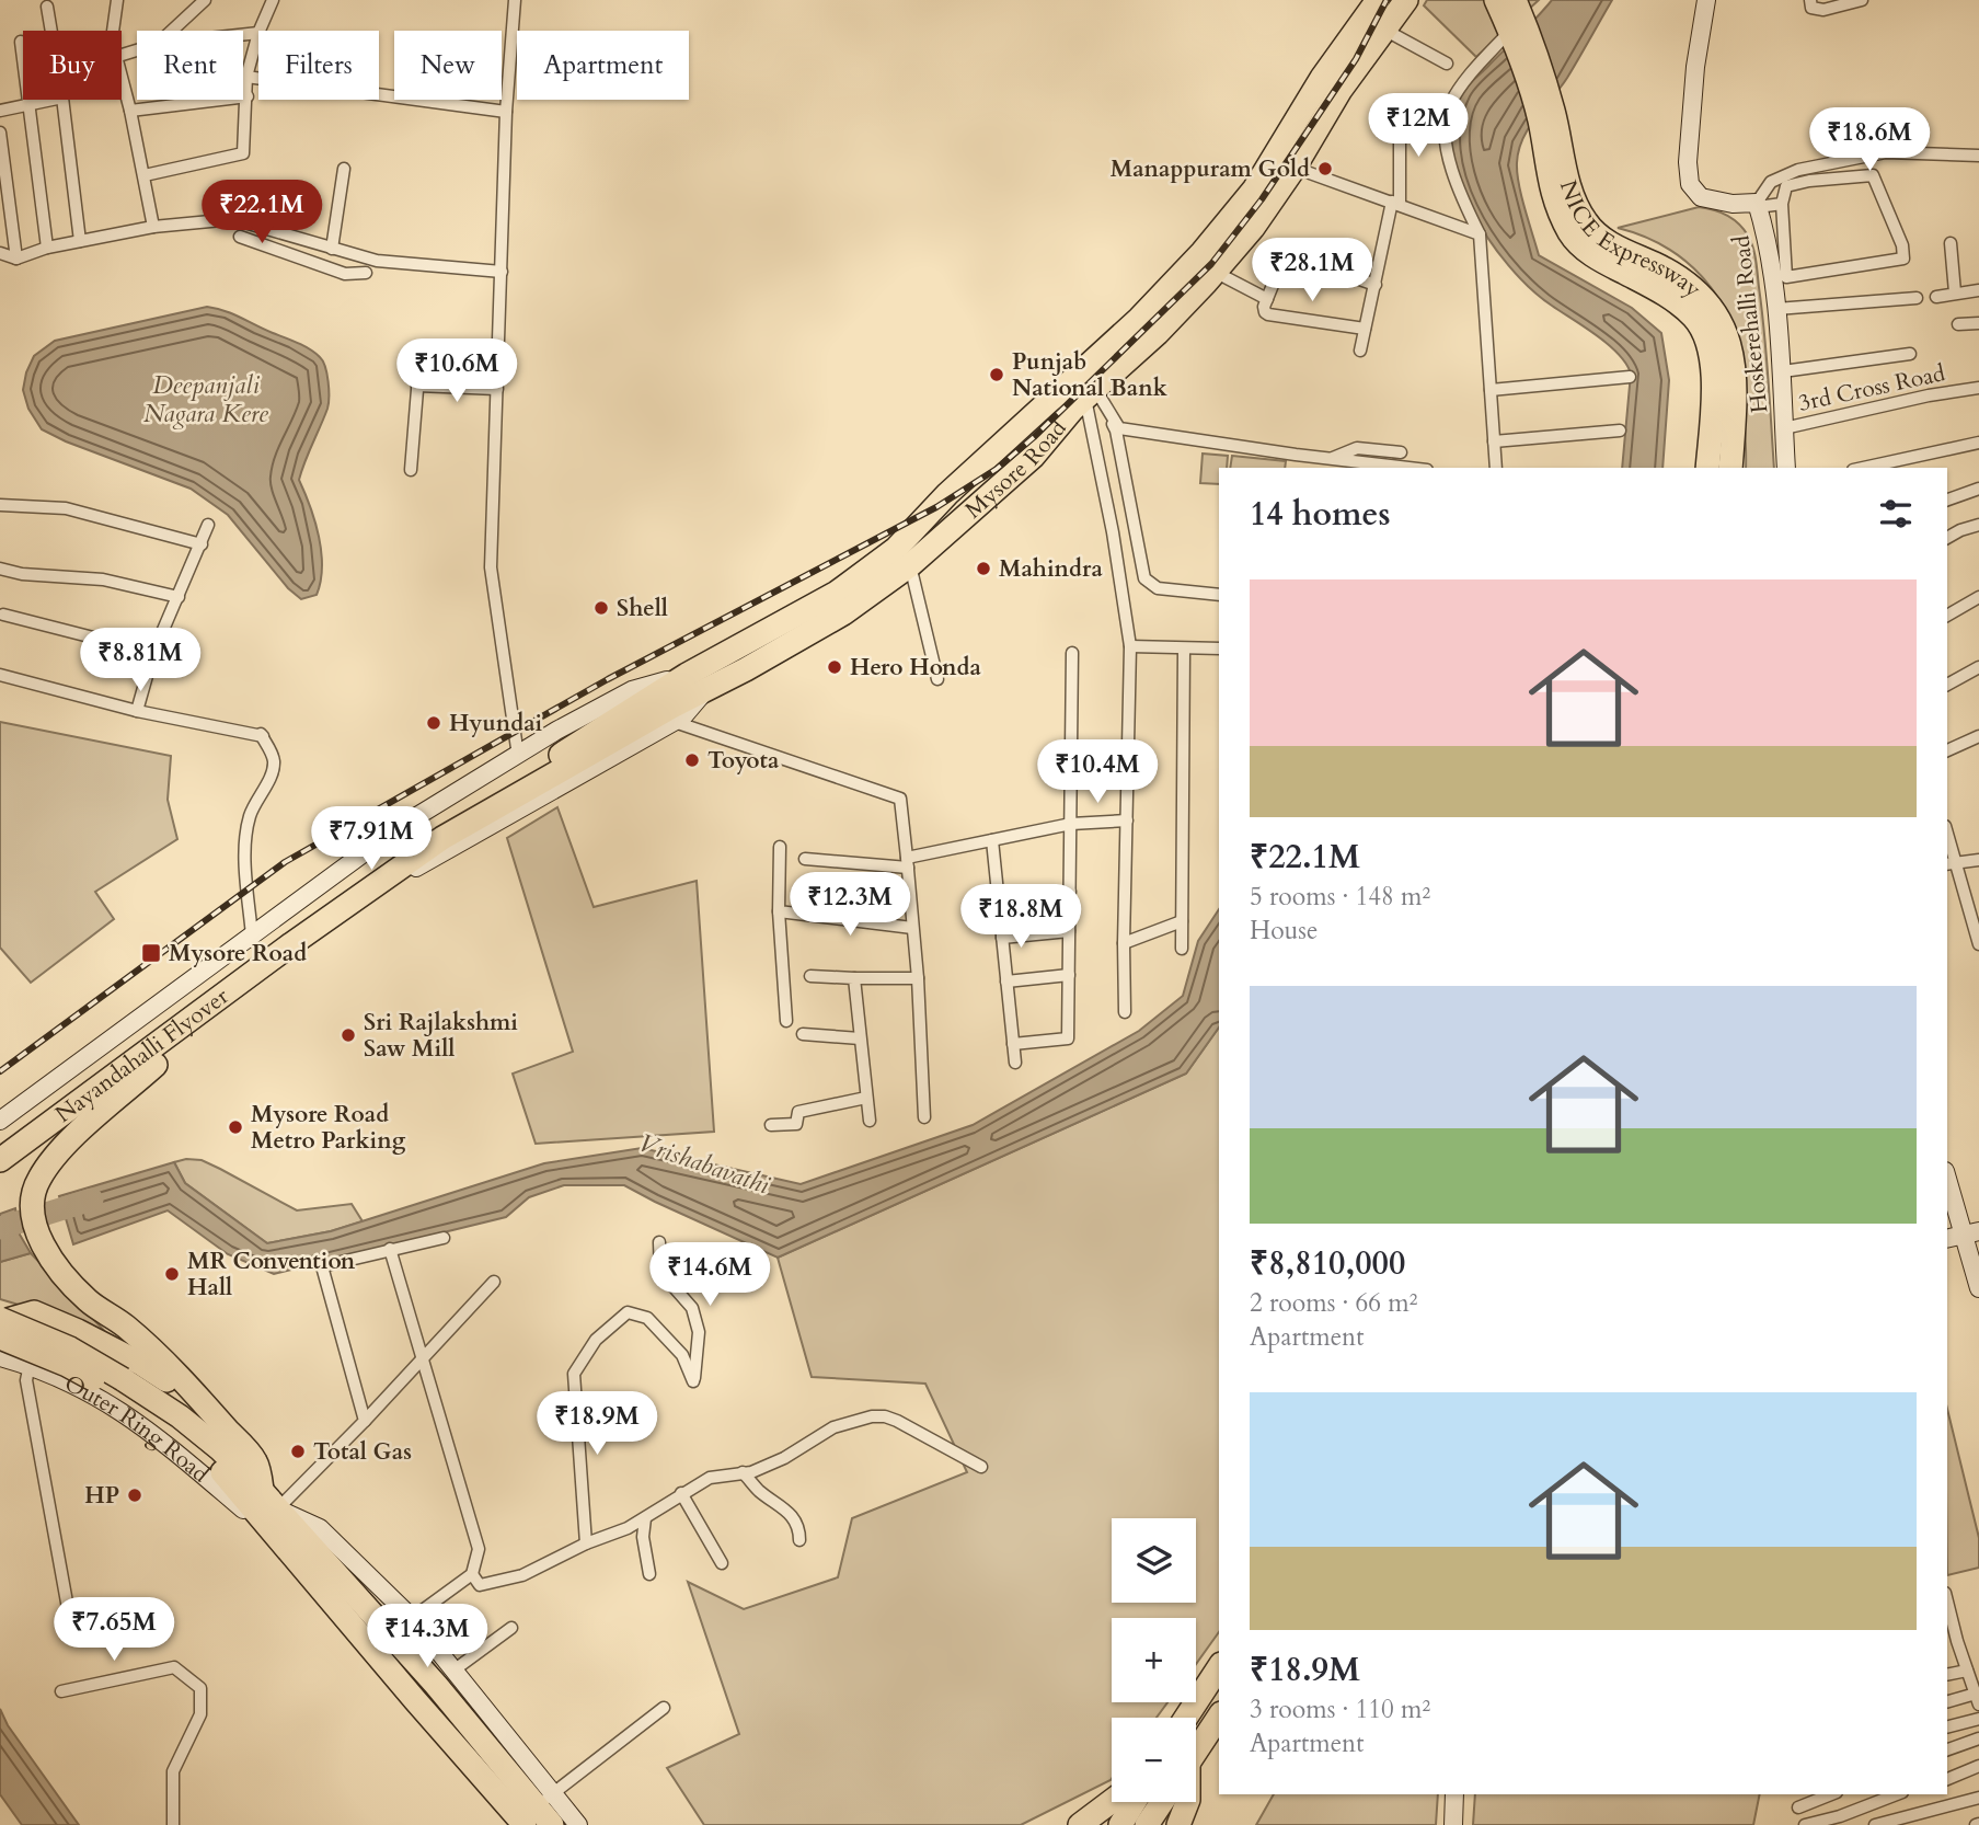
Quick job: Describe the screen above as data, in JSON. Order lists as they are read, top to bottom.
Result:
{
  "streets": {
    "highway": [
      "NICE Expressway",
      "Mysore Road",
      "Nayandahalli Flyover",
      "Outer Ring Road"
    ],
    "street": ["Hoskerehalli Road", "3rd Cross Road"]
  },
  "crossings": [
    ["Hoskerehalli Road", "3rd Cross Road"],
    ["Mysore Road", "Nayandahalli Flyover"]
  ],
  "water": ["Deepanjali Nagara Kere", "Vrishabavathi"],
  "places": {
    "other": [
      "Manappuram Gold",
      "Punjab National Bank",
      "Mahindra",
      "Shell",
      "Hero Honda",
      "Hyundai",
      "Toyota",
      "Sri Rajlakshmi Saw Mill",
      "Mysore Road Metro Parking",
      "MR Convention Hall",
      "Total Gas",
      "HP"
    ],
    "transit": ["Mysore Road"]
  },
  "page": {
    "chip": [
      "Buy",
      "Rent",
      "Filters",
      "New",
      "Apartment"
    ],
    "price": [
      "₹12M",
      "₹18.6M",
      "₹22.1M",
      "₹28.1M",
      "₹10.6M",
      "₹8.81M",
      "₹10.4M",
      "₹7.91M",
      "₹12.3M",
      "₹18.8M",
      "₹14.6M",
      "₹18.9M",
      "₹7.65M",
      "₹14.3M"
    ],
    "heading": "14 homes",
    "list": [
      {
        "name": "₹22.1M",
        "note": "5 rooms · 148 m² · House"
      },
      {
        "name": "₹8,810,000",
        "note": "2 rooms · 66 m² · Apartment"
      },
      {
        "name": "₹18.9M",
        "note": "3 rooms · 110 m² · Apartment"
      }
    ],
    "map_buttons": ["+", "−"]
  }
}
